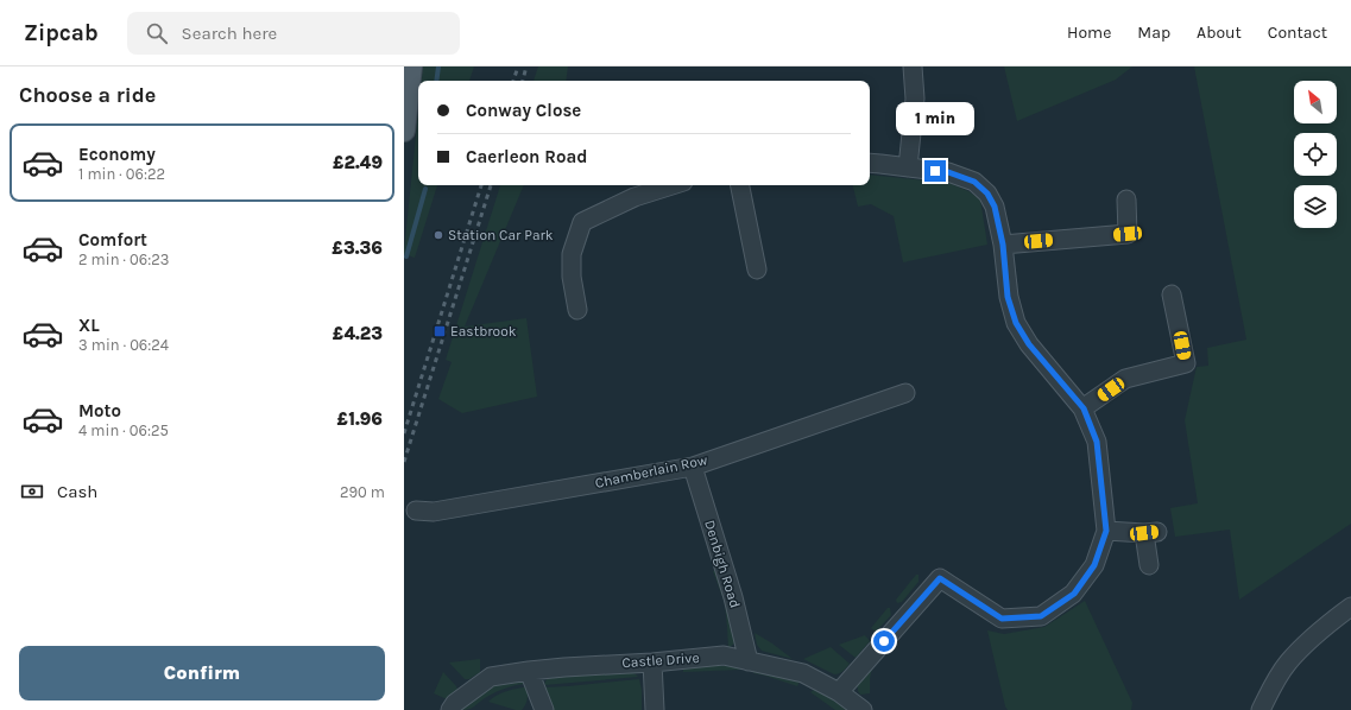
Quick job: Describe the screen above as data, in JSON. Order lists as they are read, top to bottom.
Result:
{
  "streets": {
    "street": ["Chamberlain Row", "Denbigh Road", "Castle Drive"]
  },
  "crossings": [
    ["Chamberlain Row", "Denbigh Road"],
    ["Denbigh Road", "Castle Drive"]
  ],
  "places": {
    "other": ["Station Car Park"],
    "transit": ["Eastbrook"]
  },
  "north": "top left",
  "page": {
    "header": "Zipcab",
    "search": "Search here",
    "nav": [
      "Home",
      "Map",
      "About",
      "Contact"
    ],
    "heading": "Choose a ride",
    "banner": ["Conway Close", "Caerleon Road"],
    "bubble": "1 min",
    "list": [
      {
        "name": "Economy",
        "note": "1 min · 06:22",
        "value": "£2.49"
      },
      {
        "name": "Comfort",
        "note": "2 min · 06:23",
        "value": "£3.36"
      },
      {
        "name": "XL",
        "note": "3 min · 06:24",
        "value": "£4.23"
      },
      {
        "name": "Moto",
        "note": "4 min · 06:25",
        "value": "£1.96"
      }
    ],
    "pay": ["Cash", "290 m"],
    "buttons": "Confirm"
  }
}
